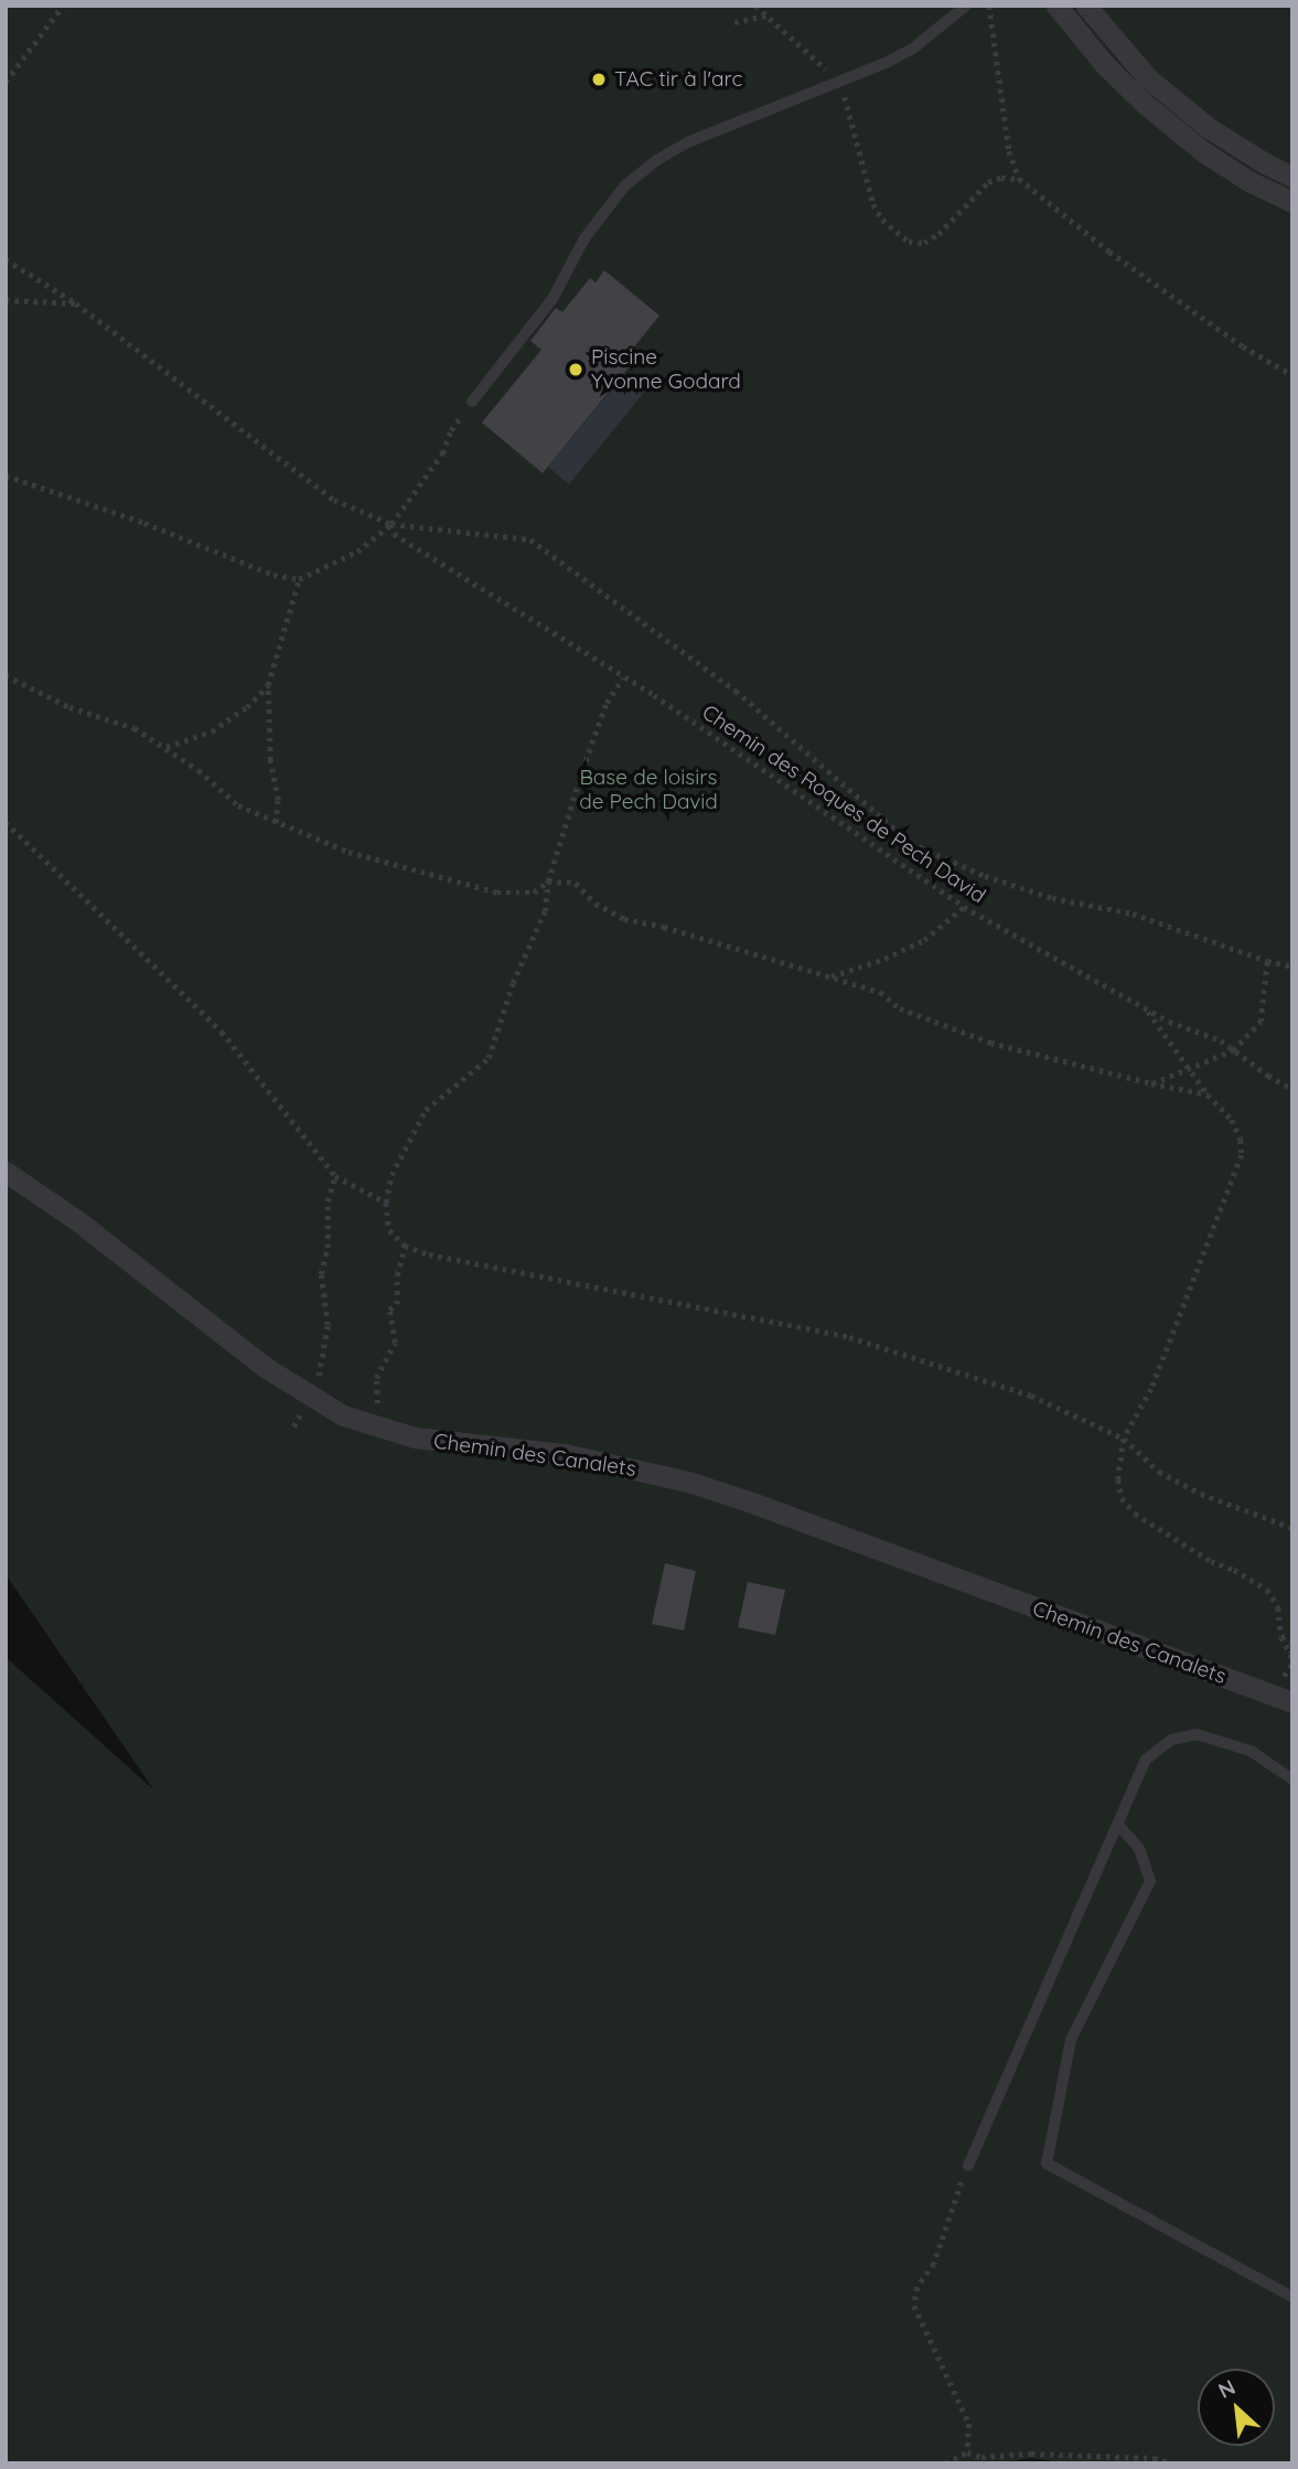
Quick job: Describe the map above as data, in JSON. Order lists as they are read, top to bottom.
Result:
{
  "streets": {
    "street": ["Chemin des Canalets"],
    "path": ["Chemin des Roques de Pech David"]
  },
  "parks": ["Base de loisirs de Pech David"],
  "places": ["TAC tir à l'arc", "Piscine Yvonne Godard"],
  "north": "top left"
}
